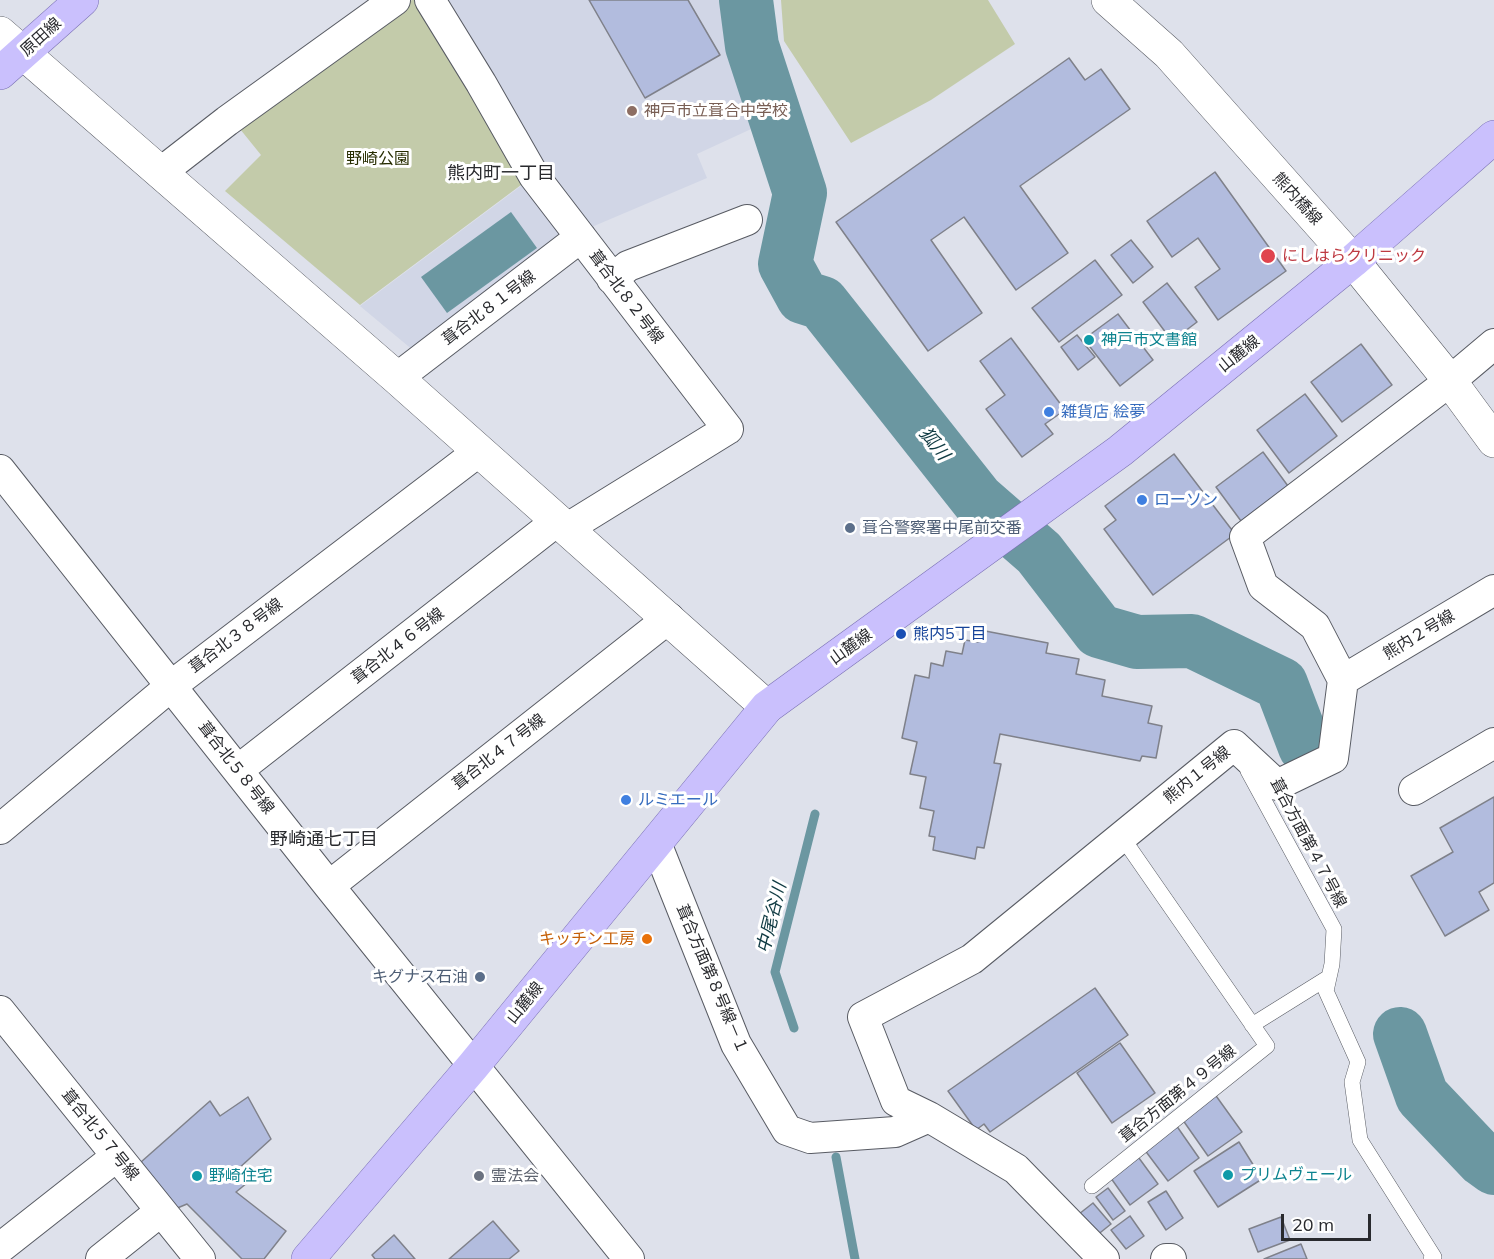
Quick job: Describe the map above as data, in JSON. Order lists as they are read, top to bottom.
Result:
{
  "streets": {
    "main road": ["原田線", "山麓線"],
    "street": [
      "熊内橋線",
      "葺合北８２号線",
      "葺合北８１号線",
      "熊内２号線",
      "葺合北３８号線",
      "葺合北４６号線",
      "葺合北４７号線",
      "葺合北５８号線",
      "熊内１号線",
      "葺合方面第８号線－１",
      "葺合北５７号線"
    ],
    "lane": ["葺合方面第４７号線", "葺合方面第４９号線"]
  },
  "crossings": [
    ["熊内橋線", "山麓線"],
    ["葺合北８２号線", "葺合北８１号線"],
    ["葺合北８２号線", "葺合北４６号線"],
    ["山麓線", "葺合北５８号線"],
    ["山麓線", "葺合方面第８号線－１"],
    ["熊内２号線", "熊内１号線"],
    ["葺合北３８号線", "葺合北５８号線"],
    ["葺合北４６号線", "葺合北５８号線"],
    ["葺合北４７号線", "葺合北５８号線"],
    ["熊内１号線", "葺合方面第４７号線"],
    ["熊内１号線", "葺合方面第８号線－１"],
    ["熊内１号線", "葺合方面第４９号線"]
  ],
  "districts": ["熊内町一丁目", "野崎通七丁目"],
  "water": ["狐川", "中尾谷川"],
  "parks": ["野崎公園"],
  "places": [
    "神戸市立葺合中学校",
    "にしはらクリニック",
    "神戸市文書館",
    "雑貨店 絵夢",
    "ローソン",
    "葺合警察署中尾前交番",
    "熊内5丁目",
    "ルミエール",
    "キッチン工房",
    "キグナス石油",
    "プリムヴェール",
    "野崎住宅",
    "霊法会"
  ],
  "scale_bar": "20 m"
}
